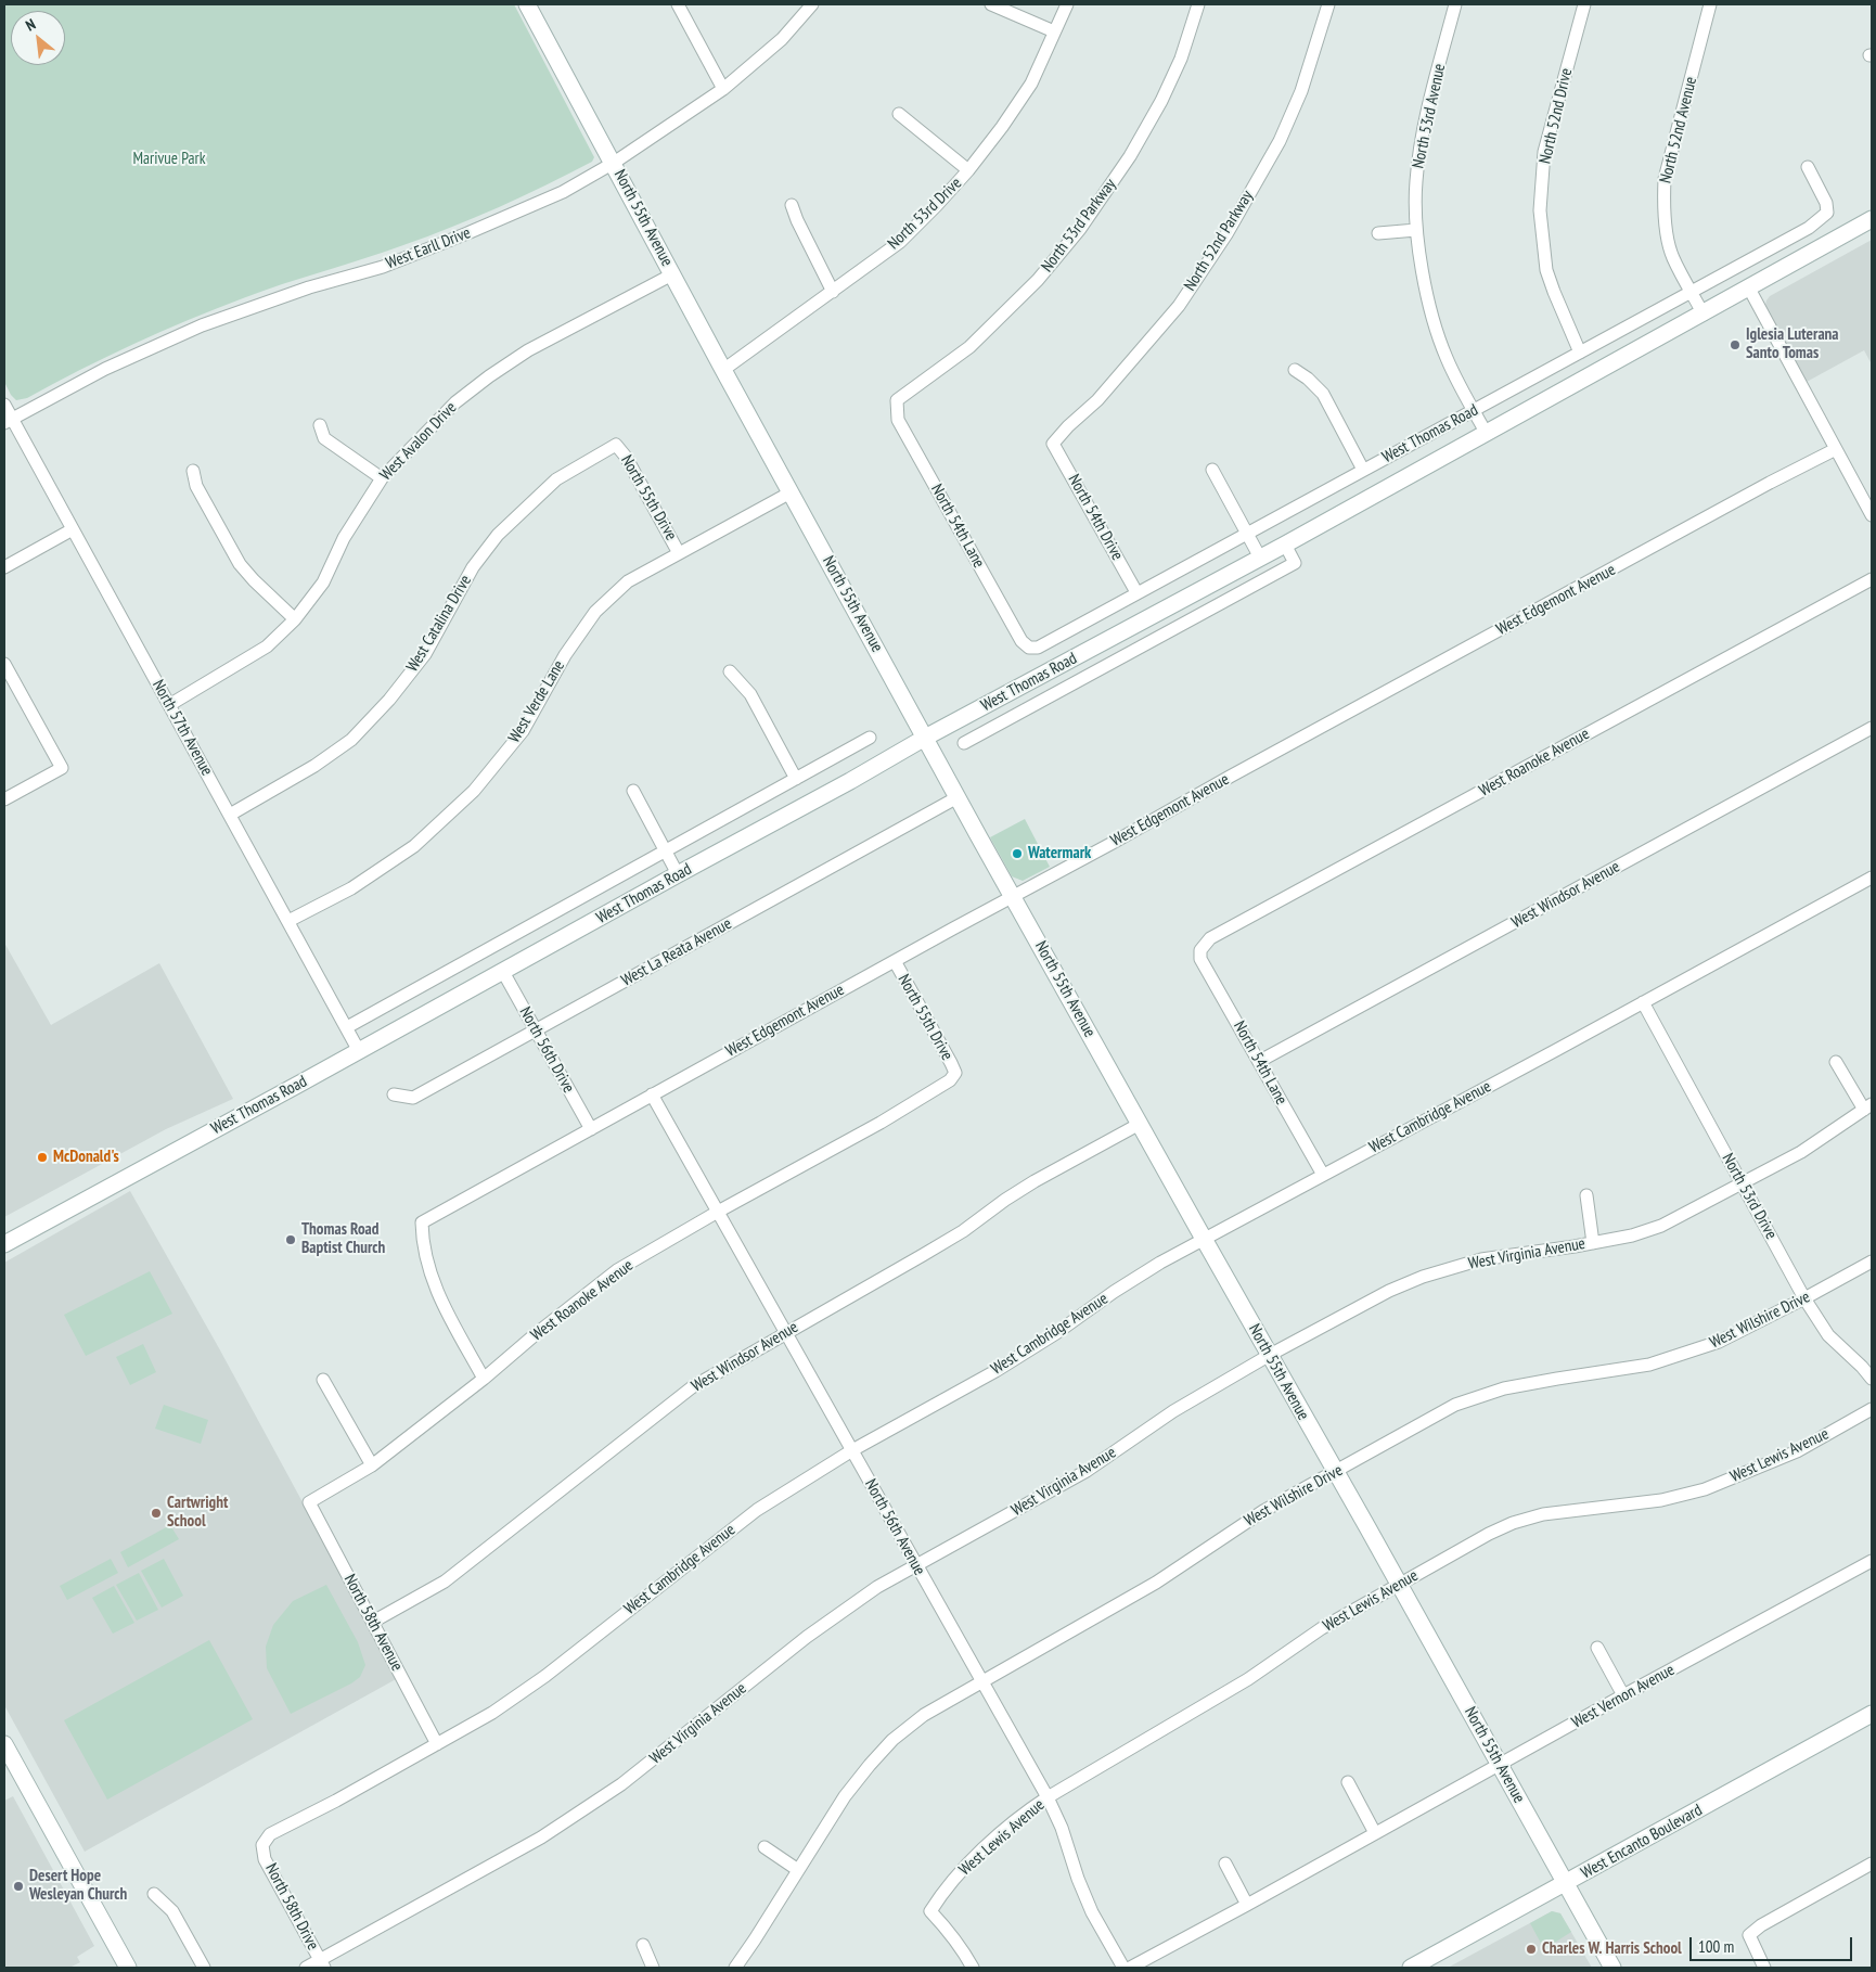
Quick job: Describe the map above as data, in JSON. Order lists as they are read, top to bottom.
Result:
{
  "streets": {
    "street": [
      "North 53rd Avenue",
      "North 52nd Drive",
      "North 52nd Avenue",
      "North 53rd Drive",
      "North 55th Avenue",
      "North 53rd Parkway",
      "North 52nd Parkway",
      "West Earll Drive",
      "West Thomas Road",
      "West Avalon Drive",
      "North 55th Drive",
      "North 54th Drive",
      "North 54th Lane",
      "West Edgemont Avenue",
      "West Catalina Drive",
      "West Verde Lane",
      "North 57th Avenue",
      "West Roanoke Avenue",
      "West Windsor Avenue",
      "West La Reata Avenue",
      "North 56th Drive",
      "West Cambridge Avenue",
      "West Virginia Avenue",
      "West Wilshire Drive",
      "West Lewis Avenue",
      "North 56th Avenue",
      "North 58th Avenue",
      "West Vernon Avenue",
      "West Encanto Boulevard",
      "North 58th Drive"
    ]
  },
  "crossings": [
    ["North 53rd Avenue", "West Thomas Road"],
    ["North 52nd Drive", "West Thomas Road"],
    ["North 52nd Avenue", "West Thomas Road"],
    ["North 53rd Drive", "North 55th Avenue"],
    ["North 53rd Drive", "West Cambridge Avenue"],
    ["North 53rd Drive", "West Virginia Avenue"],
    ["North 53rd Drive", "West Wilshire Drive"],
    ["North 55th Avenue", "West Earll Drive"],
    ["North 55th Avenue", "West Thomas Road"],
    ["North 55th Avenue", "West Avalon Drive"],
    ["North 55th Avenue", "West Edgemont Avenue"],
    ["North 55th Avenue", "West Verde Lane"],
    ["North 55th Avenue", "West Windsor Avenue"],
    ["North 55th Avenue", "West La Reata Avenue"],
    ["North 55th Avenue", "West Cambridge Avenue"],
    ["North 55th Avenue", "West Virginia Avenue"],
    ["North 55th Avenue", "West Wilshire Drive"],
    ["North 55th Avenue", "West Lewis Avenue"],
    ["North 55th Avenue", "West Vernon Avenue"],
    ["North 55th Avenue", "West Encanto Boulevard"],
    ["North 53rd Parkway", "North 54th Lane"],
    ["North 52nd Parkway", "North 54th Drive"],
    ["West Earll Drive", "North 57th Avenue"],
    ["West Thomas Road", "North 54th Drive"],
    ["West Thomas Road", "North 54th Lane"],
    ["West Thomas Road", "North 57th Avenue"],
    ["West Thomas Road", "North 56th Drive"],
    ["West Avalon Drive", "North 57th Avenue"],
    ["North 55th Drive", "West Edgemont Avenue"],
    ["North 55th Drive", "West Catalina Drive"],
    ["North 55th Drive", "West Verde Lane"],
    ["North 55th Drive", "West Roanoke Avenue"],
    ["North 54th Lane", "West Roanoke Avenue"],
    ["North 54th Lane", "West Windsor Avenue"],
    ["North 54th Lane", "West Cambridge Avenue"],
    ["West Edgemont Avenue", "West Roanoke Avenue"],
    ["West Edgemont Avenue", "North 56th Drive"],
    ["West Edgemont Avenue", "North 56th Avenue"],
    ["West Catalina Drive", "North 57th Avenue"],
    ["West Verde Lane", "North 57th Avenue"],
    ["West Roanoke Avenue", "North 56th Avenue"],
    ["West Roanoke Avenue", "North 58th Avenue"],
    ["West Windsor Avenue", "North 56th Avenue"],
    ["West Windsor Avenue", "North 58th Avenue"],
    ["West La Reata Avenue", "North 56th Drive"],
    ["West Cambridge Avenue", "North 56th Avenue"],
    ["West Cambridge Avenue", "North 58th Avenue"],
    ["West Cambridge Avenue", "North 58th Drive"],
    ["West Virginia Avenue", "North 56th Avenue"],
    ["West Virginia Avenue", "North 58th Drive"],
    ["West Wilshire Drive", "North 56th Avenue"],
    ["West Lewis Avenue", "North 56th Avenue"]
  ],
  "parks": ["Marivue Park"],
  "places": [
    "Iglesia Luterana Santo Tomas",
    "Watermark",
    "McDonald's",
    "Thomas Road Baptist Church",
    "Cartwright School",
    "Desert Hope Wesleyan Church",
    "Charles W. Harris School"
  ],
  "scale_bar": "100 m",
  "north": "top left"
}
